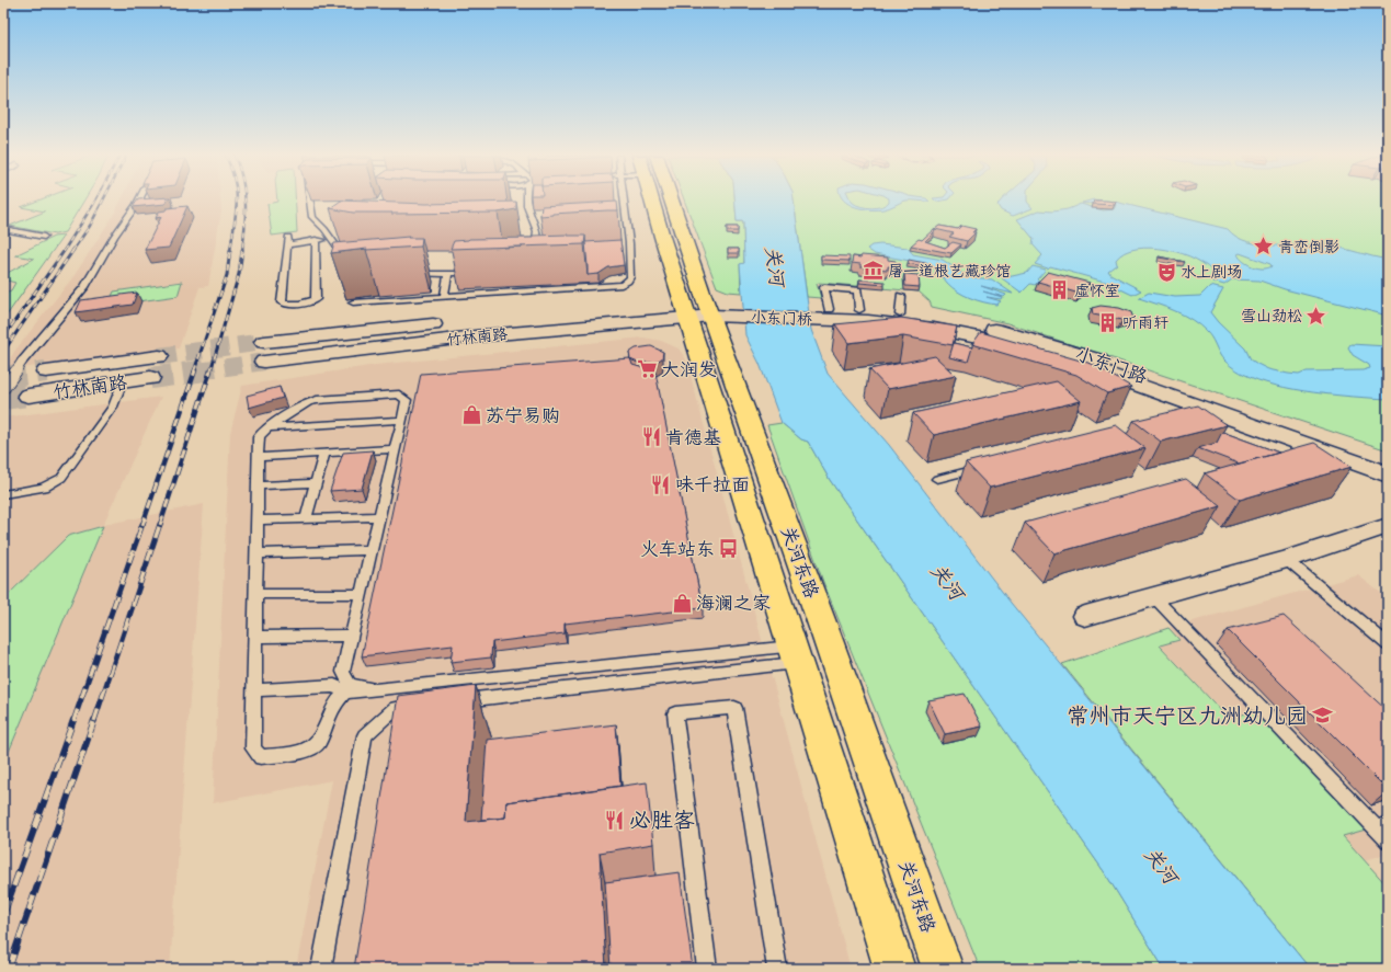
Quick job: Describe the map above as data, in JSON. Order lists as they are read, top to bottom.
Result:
{
  "streets": {
    "main road": [
      "小东门桥",
      "竹林南路",
      "小东门路",
      "关河东路"
    ]
  },
  "crossings": [
    ["小东门桥", "竹林南路"],
    ["小东门桥", "小东门路"],
    ["小东门桥", "关河东路"],
    ["竹林南路", "关河东路"]
  ],
  "water": ["关河"],
  "places": {
    "place": ["青峦倒影", "雪山劲松"],
    "museum": ["屠一道根艺藏珍馆"],
    "theatre": ["水上剧场"],
    "building": ["虚怀室", "听雨轩"],
    "supermarket": ["大润发"],
    "shop": ["苏宁易购", "海澜之家"],
    "restaurant": ["肯德基", "味千拉面", "必胜客"],
    "bus stop": ["火车站东"],
    "school or university": ["常州市天宁区九洲幼儿园"]
  }
}
